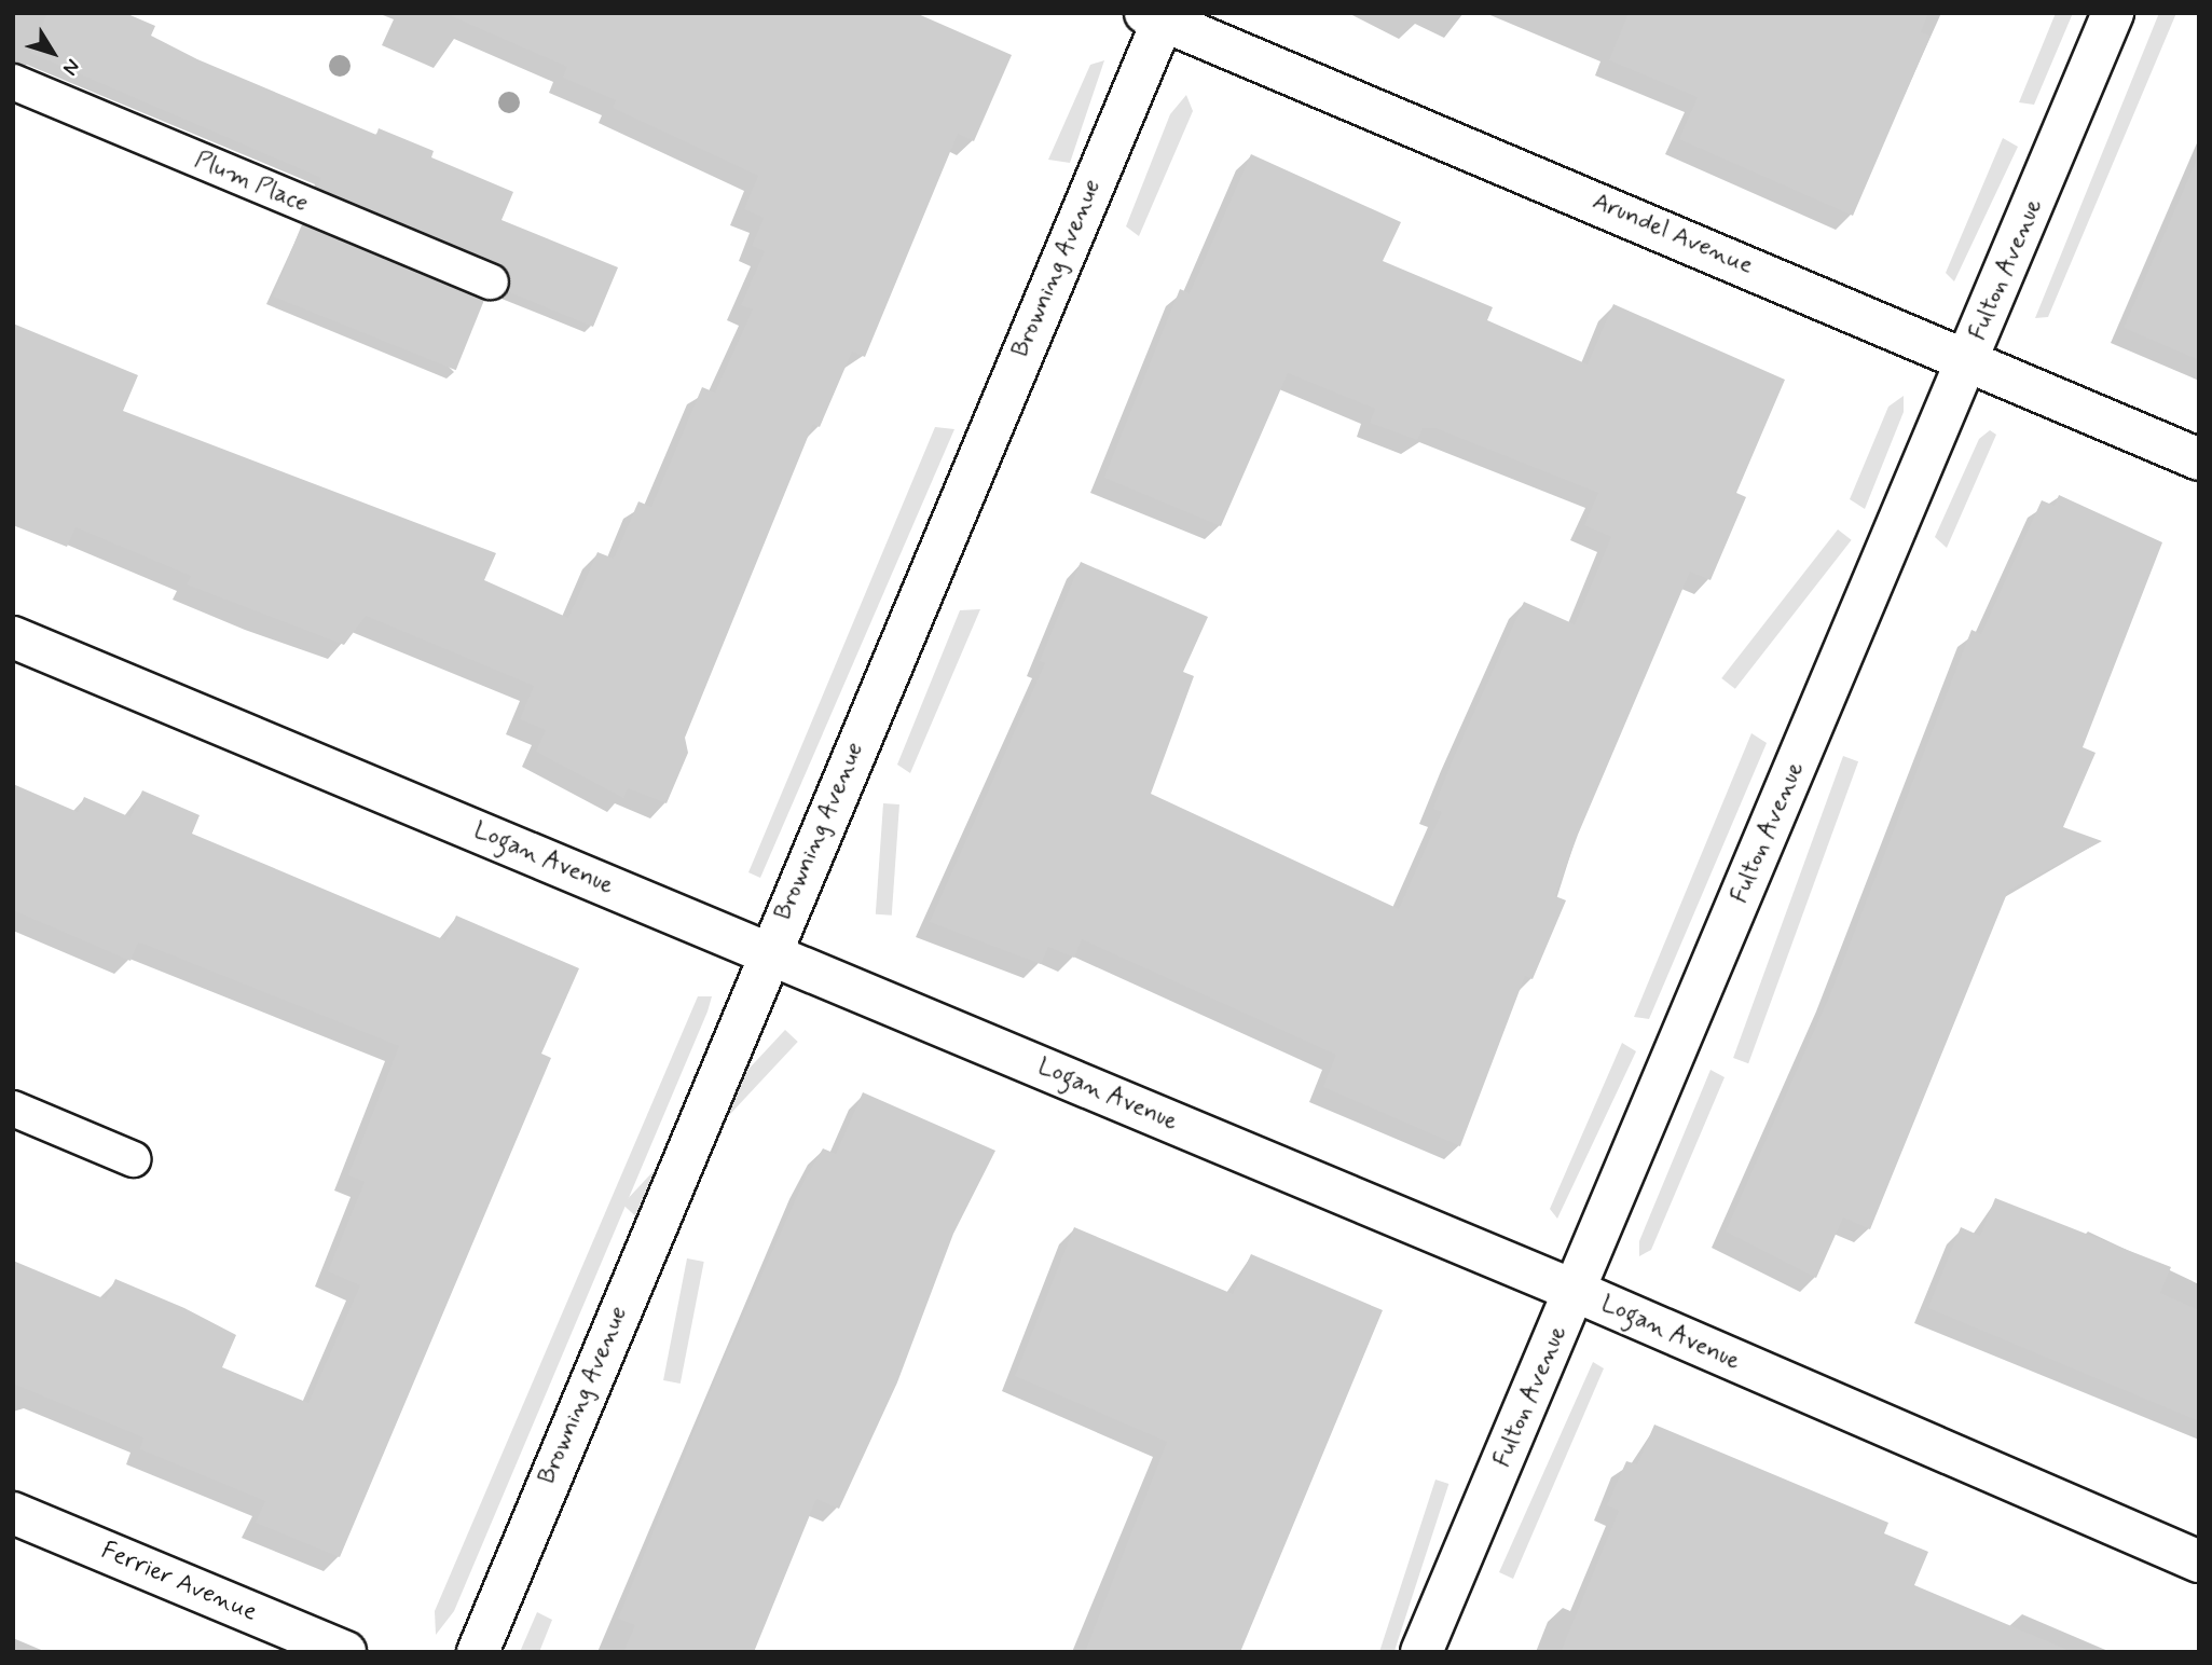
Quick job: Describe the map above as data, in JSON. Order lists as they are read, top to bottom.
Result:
{
  "streets": {
    "street": [
      "Arundel Avenue",
      "Browning Avenue",
      "Fulton Avenue",
      "Logan Avenue",
      "Ferrier Avenue"
    ],
    "lane": ["Plum Place"]
  },
  "crossings": [
    ["Arundel Avenue", "Browning Avenue"],
    ["Arundel Avenue", "Fulton Avenue"],
    ["Browning Avenue", "Logan Avenue"],
    ["Fulton Avenue", "Logan Avenue"]
  ],
  "north": "bottom right"
}
